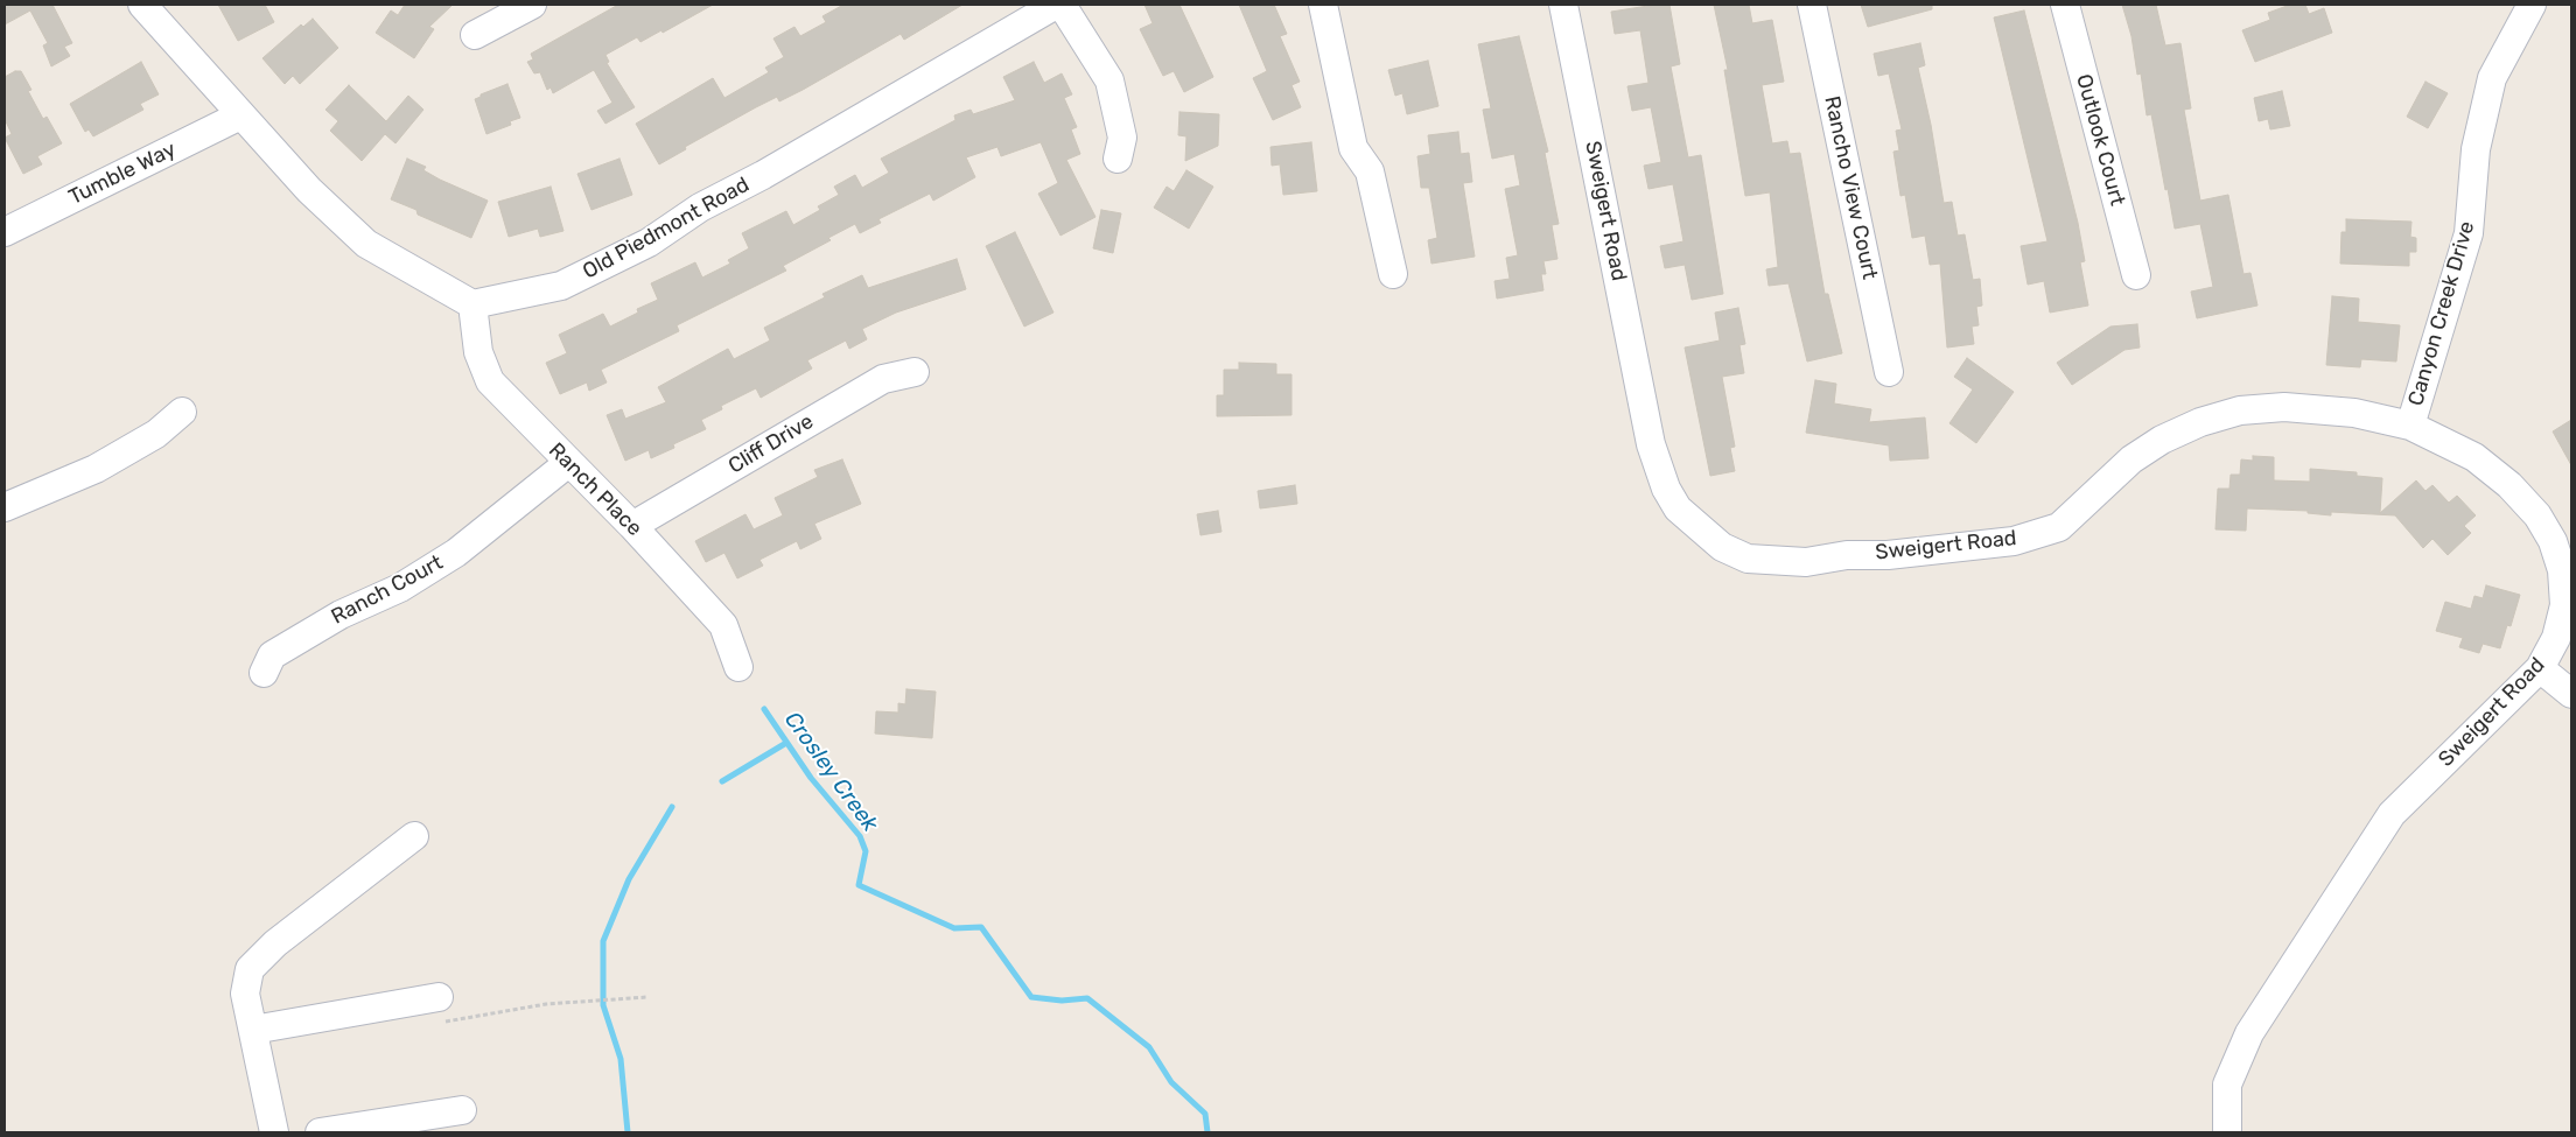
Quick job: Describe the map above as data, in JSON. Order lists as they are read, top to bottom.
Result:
{
  "streets": {
    "street": [
      "Outlook Court",
      "Tumble Way",
      "Rancho View Court",
      "Sweigert Road",
      "Old Piedmont Road",
      "Canyon Creek Drive",
      "Cliff Drive",
      "Ranch Place",
      "Ranch Court"
    ]
  },
  "crossings": [
    ["Sweigert Road", "Canyon Creek Drive"],
    ["Old Piedmont Road", "Ranch Place"],
    ["Cliff Drive", "Ranch Place"],
    ["Ranch Place", "Ranch Court"]
  ],
  "water": ["Crosley Creek"]
}
